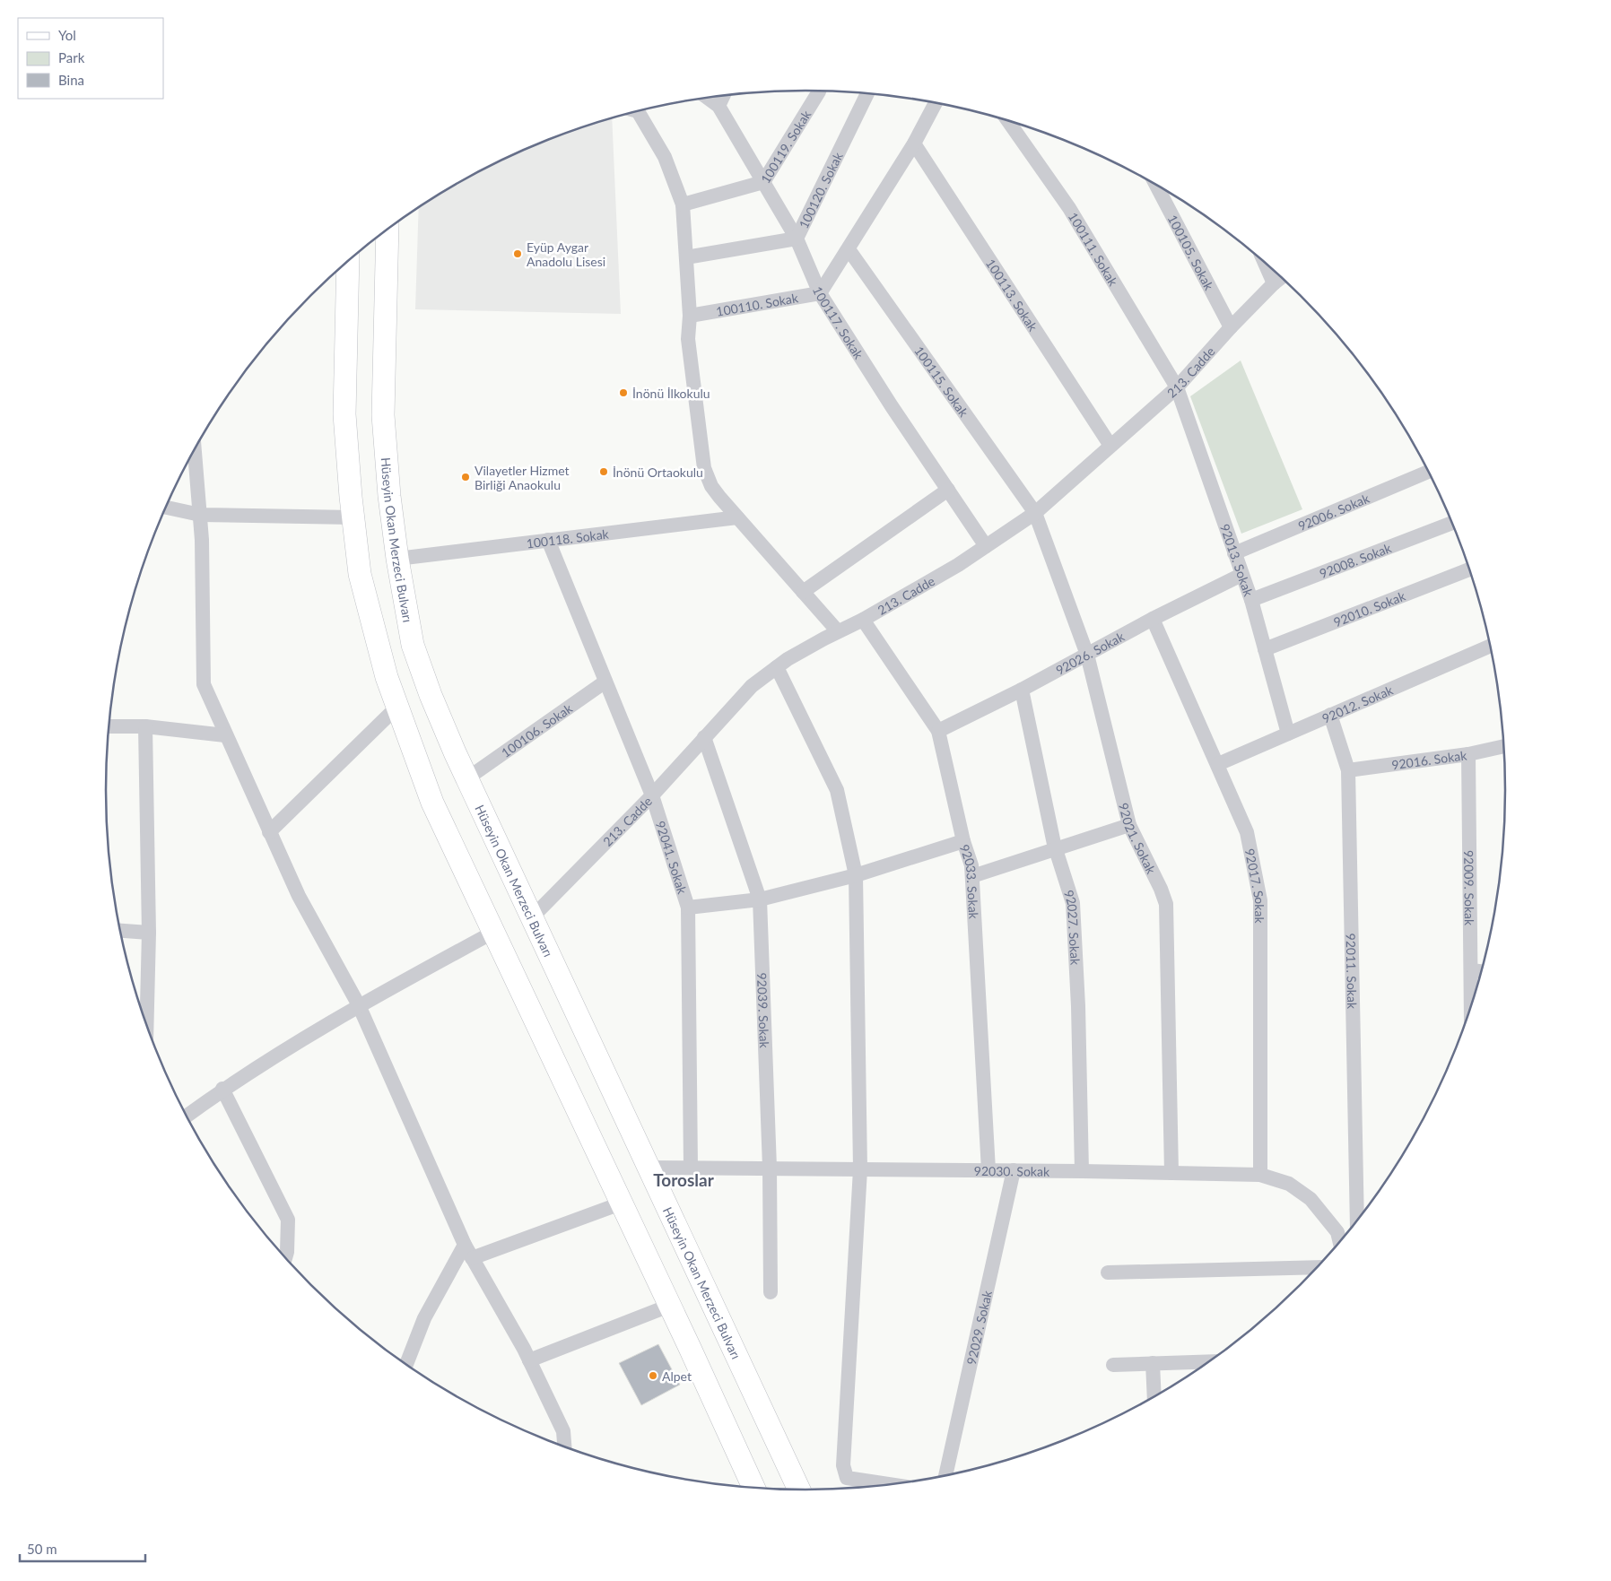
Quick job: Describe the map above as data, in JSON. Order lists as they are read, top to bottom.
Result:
{
  "streets": {
    "main road": ["Hüseyin Okan Merzeci Bulvarı"],
    "street": [
      "100119. Sokak",
      "100120. Sokak",
      "100111. Sokak",
      "100105. Sokak",
      "100113. Sokak",
      "100110. Sokak",
      "100117. Sokak",
      "213. Cadde",
      "100115. Sokak",
      "92006. Sokak",
      "100118. Sokak",
      "92013. Sokak",
      "92008. Sokak",
      "92010. Sokak",
      "92026. Sokak",
      "92012. Sokak",
      "100106. Sokak",
      "92016. Sokak",
      "92021. Sokak",
      "92041. Sokak",
      "92033. Sokak",
      "92017. Sokak",
      "92009. Sokak",
      "92027. Sokak",
      "92011. Sokak",
      "92039. Sokak",
      "92030. Sokak",
      "92029. Sokak"
    ]
  },
  "crossings": [
    ["100119. Sokak", "100117. Sokak"],
    ["100120. Sokak", "100117. Sokak"],
    ["100111. Sokak", "213. Cadde"],
    ["100111. Sokak", "92013. Sokak"],
    ["100105. Sokak", "213. Cadde"],
    ["100113. Sokak", "213. Cadde"],
    ["100110. Sokak", "100117. Sokak"],
    ["100117. Sokak", "213. Cadde"],
    ["213. Cadde", "100115. Sokak"],
    ["213. Cadde", "Hüseyin Okan Merzeci Bulvarı"],
    ["213. Cadde", "92013. Sokak"],
    ["213. Cadde", "92021. Sokak"],
    ["213. Cadde", "92041. Sokak"],
    ["213. Cadde", "92033. Sokak"],
    ["213. Cadde", "92039. Sokak"],
    ["100115. Sokak", "92021. Sokak"],
    ["92006. Sokak", "92013. Sokak"],
    ["100118. Sokak", "Hüseyin Okan Merzeci Bulvarı"],
    ["100118. Sokak", "92041. Sokak"],
    ["Hüseyin Okan Merzeci Bulvarı", "100106. Sokak"],
    ["Hüseyin Okan Merzeci Bulvarı", "92030. Sokak"],
    ["92013. Sokak", "92008. Sokak"],
    ["92013. Sokak", "92010. Sokak"],
    ["92013. Sokak", "92026. Sokak"],
    ["92013. Sokak", "92012. Sokak"],
    ["92026. Sokak", "92021. Sokak"],
    ["92026. Sokak", "92033. Sokak"],
    ["92026. Sokak", "92017. Sokak"],
    ["92026. Sokak", "92027. Sokak"],
    ["92012. Sokak", "92017. Sokak"],
    ["92012. Sokak", "92011. Sokak"],
    ["100106. Sokak", "92041. Sokak"],
    ["92016. Sokak", "92009. Sokak"],
    ["92016. Sokak", "92011. Sokak"],
    ["92021. Sokak", "92030. Sokak"],
    ["92041. Sokak", "92030. Sokak"],
    ["92033. Sokak", "92030. Sokak"],
    ["92017. Sokak", "92030. Sokak"],
    ["92027. Sokak", "92030. Sokak"],
    ["92039. Sokak", "92030. Sokak"],
    ["92030. Sokak", "92029. Sokak"]
  ],
  "districts": ["Toroslar"],
  "places": [
    "Eyüp Aygar Anadolu Lisesi",
    "İnönü İlkokulu",
    "İnönü Ortaokulu",
    "Vilayetler Hizmet Birliği Anaokulu",
    "Alpet"
  ],
  "legend": ["Yol", "Park", "Bina"],
  "scale_bar": "50 m"
}
